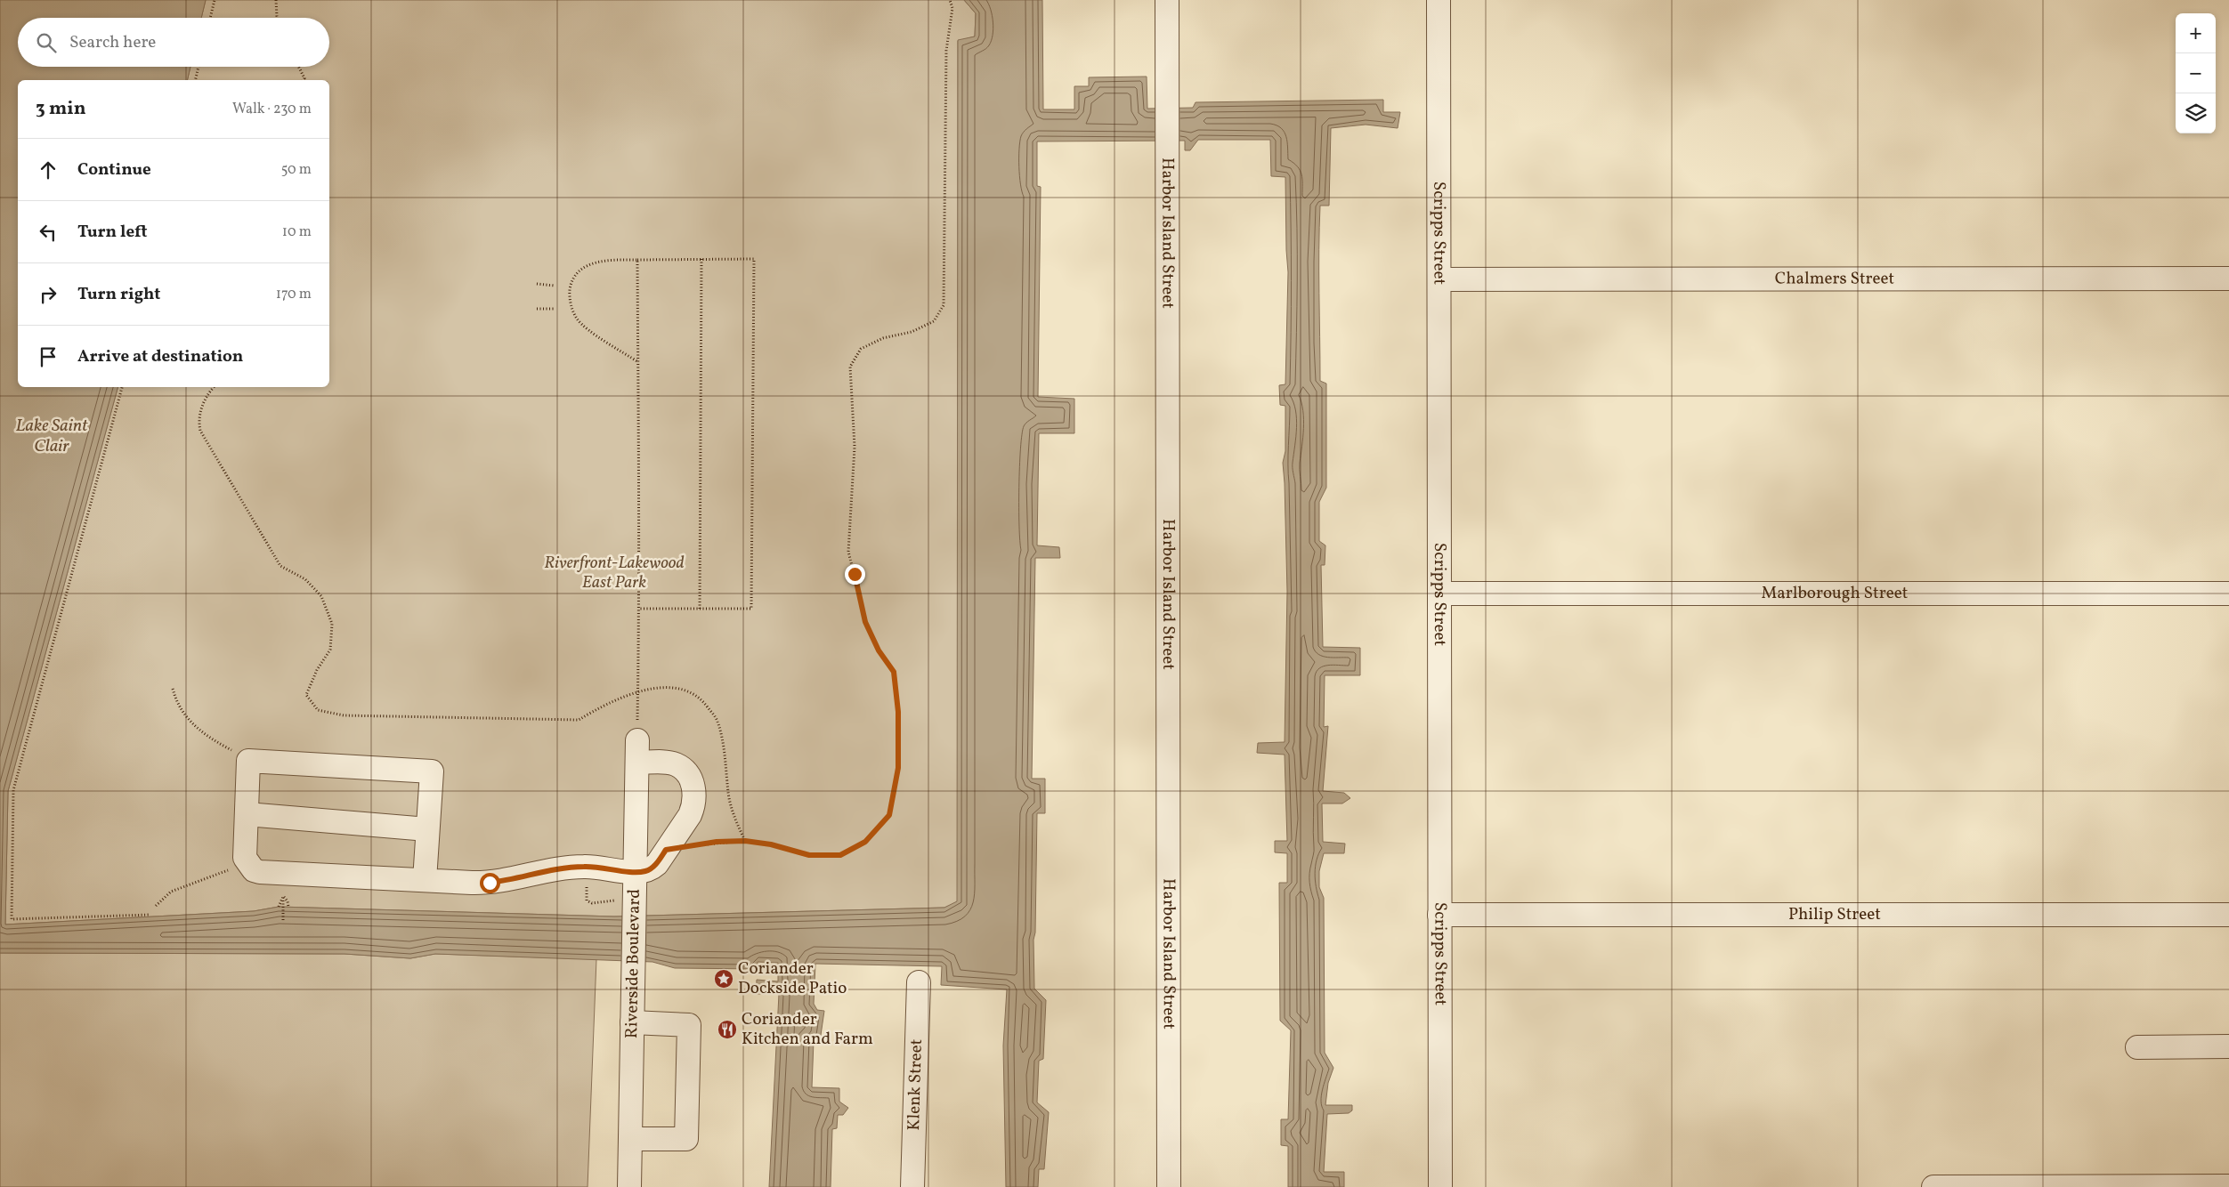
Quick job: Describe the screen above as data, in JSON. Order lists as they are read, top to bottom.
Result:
{
  "streets": {
    "street": [
      "Harbor Island Street",
      "Scripps Street",
      "Chalmers Street",
      "Marlborough Street",
      "Philip Street",
      "Riverside Boulevard",
      "Klenk Street"
    ]
  },
  "crossings": [
    ["Scripps Street", "Chalmers Street"],
    ["Scripps Street", "Marlborough Street"],
    ["Scripps Street", "Philip Street"]
  ],
  "water": ["Lake Saint Clair"],
  "parks": ["Riverfront-Lakewood East Park"],
  "places": {
    "place": ["Coriander Dockside Patio"],
    "restaurant": ["Coriander Kitchen and Farm"]
  },
  "page": {
    "map_buttons": ["+", "−"],
    "search": "Search here",
    "heading": ["3 min", "Walk · 230 m"],
    "list": [
      ["Continue", "50 m"],
      ["Turn left", "10 m"],
      ["Turn right", "170 m"],
      "Arrive at destination"
    ]
  }
}
